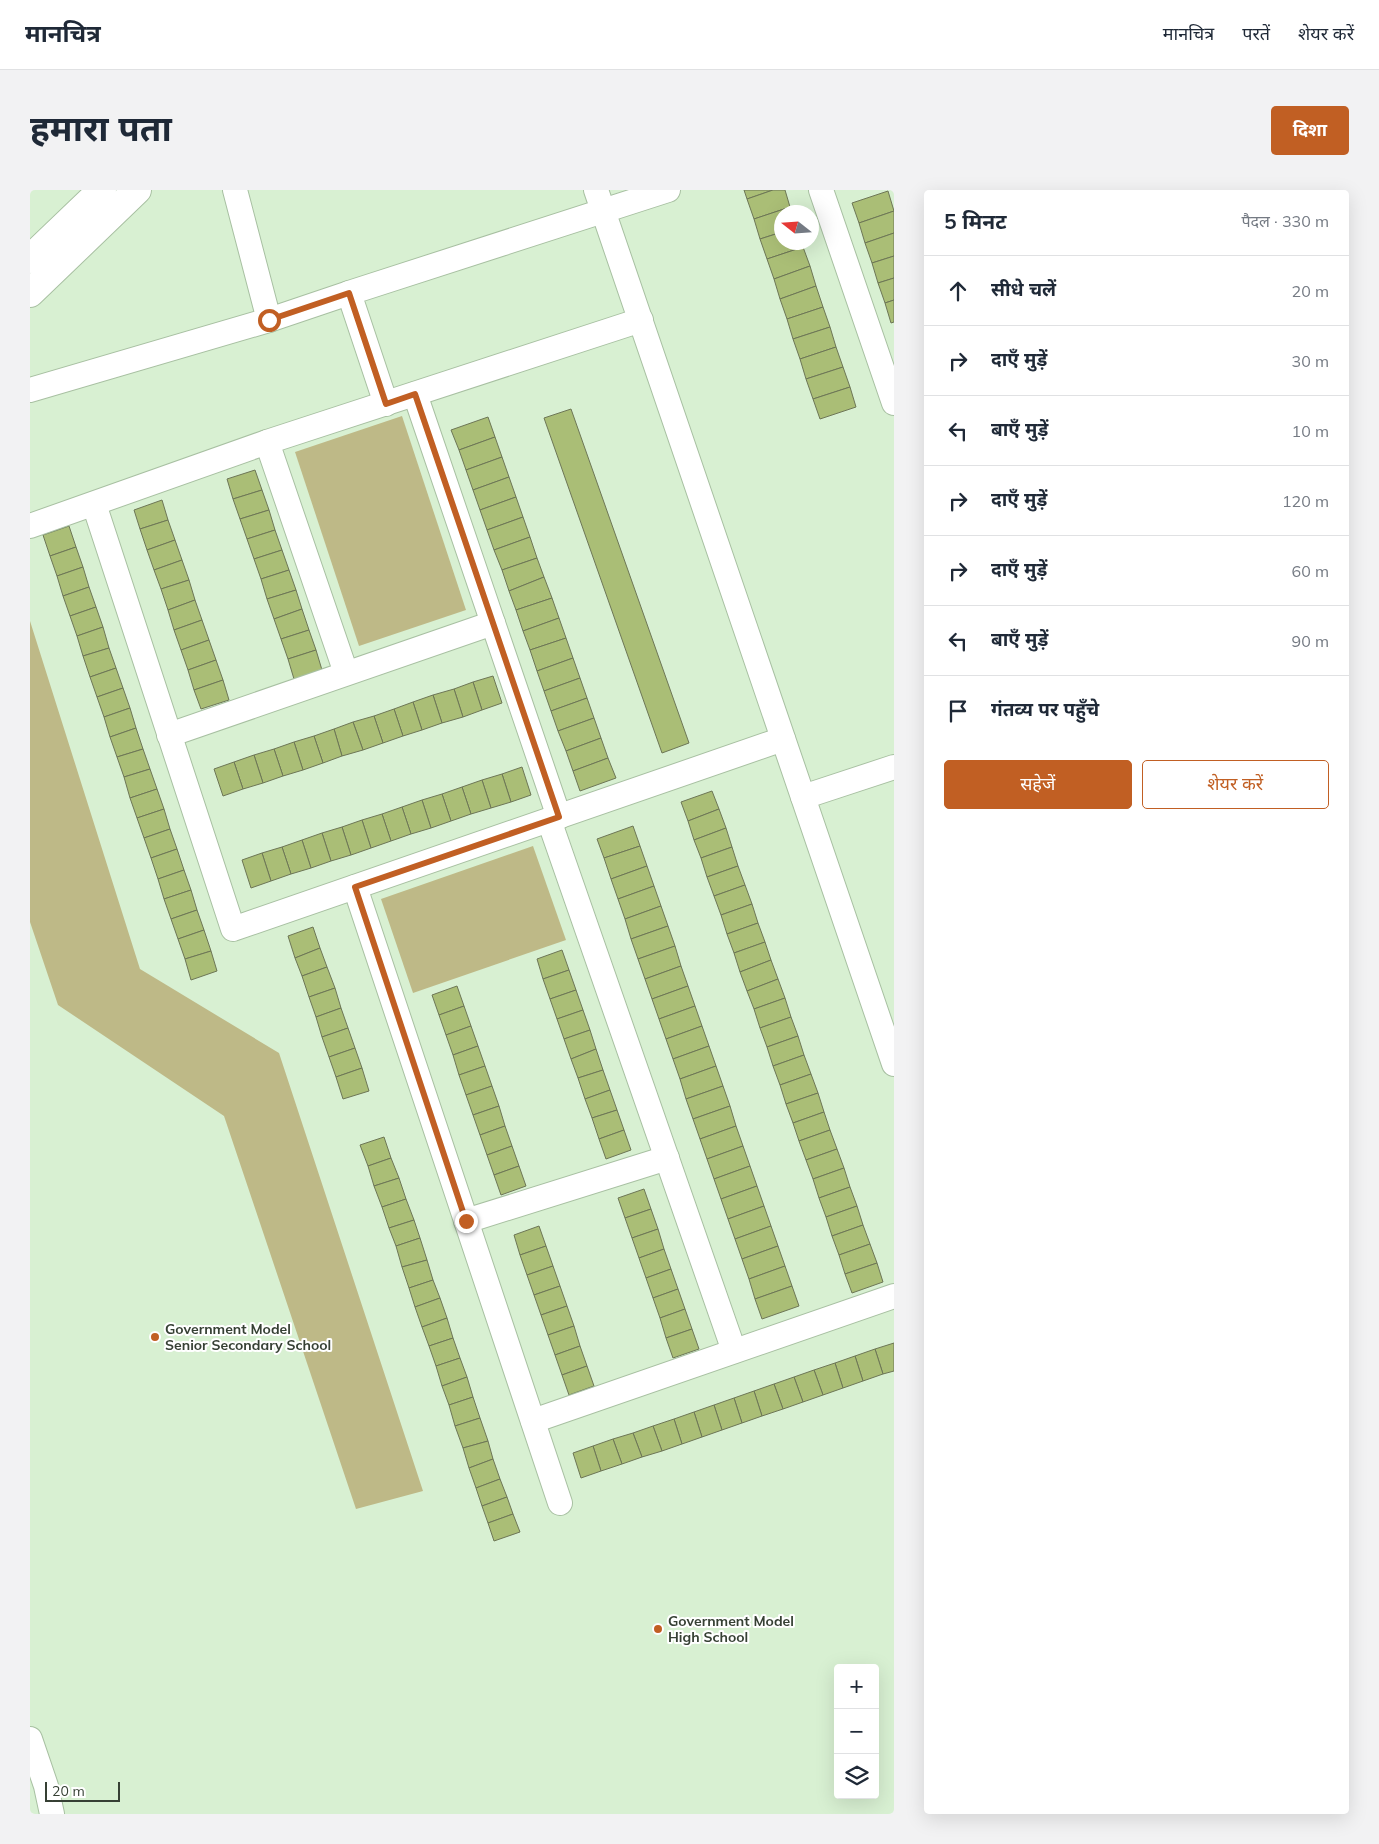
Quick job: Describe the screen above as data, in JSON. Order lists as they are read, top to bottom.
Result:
{
  "places": ["Government Model Senior Secondary School", "Government Model High School"],
  "scale_bar": "20 m",
  "north": "left",
  "page": {
    "header": "मानचित्र",
    "nav": ["मानचित्र", "परतें", "शेयर करें"],
    "title": "हमारा पता",
    "buttons": [
      "दिशा",
      ["सहेजें", "शेयर करें"]
    ],
    "heading": ["5 मिनट", "पैदल · 330 m"],
    "list": [
      ["सीधे चलें", "20 m"],
      ["दाएँ मुड़ें", "30 m"],
      ["बाएँ मुड़ें", "10 m"],
      ["दाएँ मुड़ें", "120 m"],
      ["दाएँ मुड़ें", "60 m"],
      ["बाएँ मुड़ें", "90 m"],
      "गंतव्य पर पहुँचे"
    ],
    "map_buttons": ["+", "−"],
    "scale": "20 m"
  }
}
